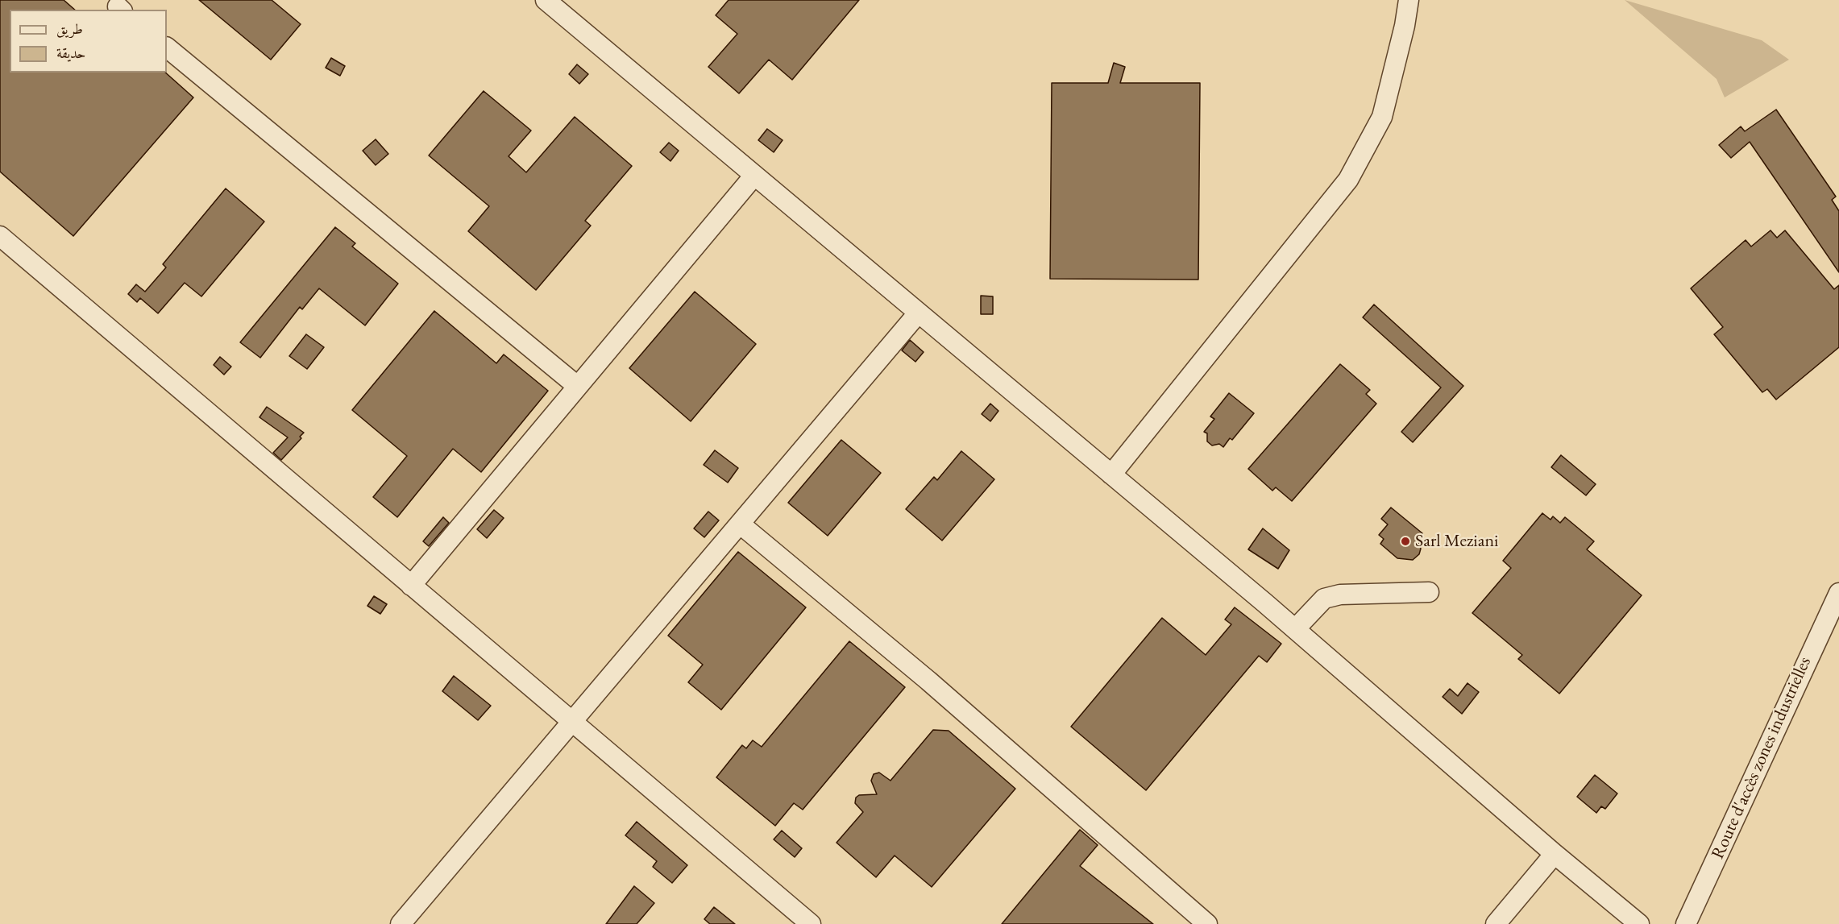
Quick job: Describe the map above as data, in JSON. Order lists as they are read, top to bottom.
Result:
{
  "streets": {
    "street": ["Route d'accès zones industrielles"]
  },
  "places": ["Sarl Meziani"],
  "legend": ["طريق", "حديقة"]
}
